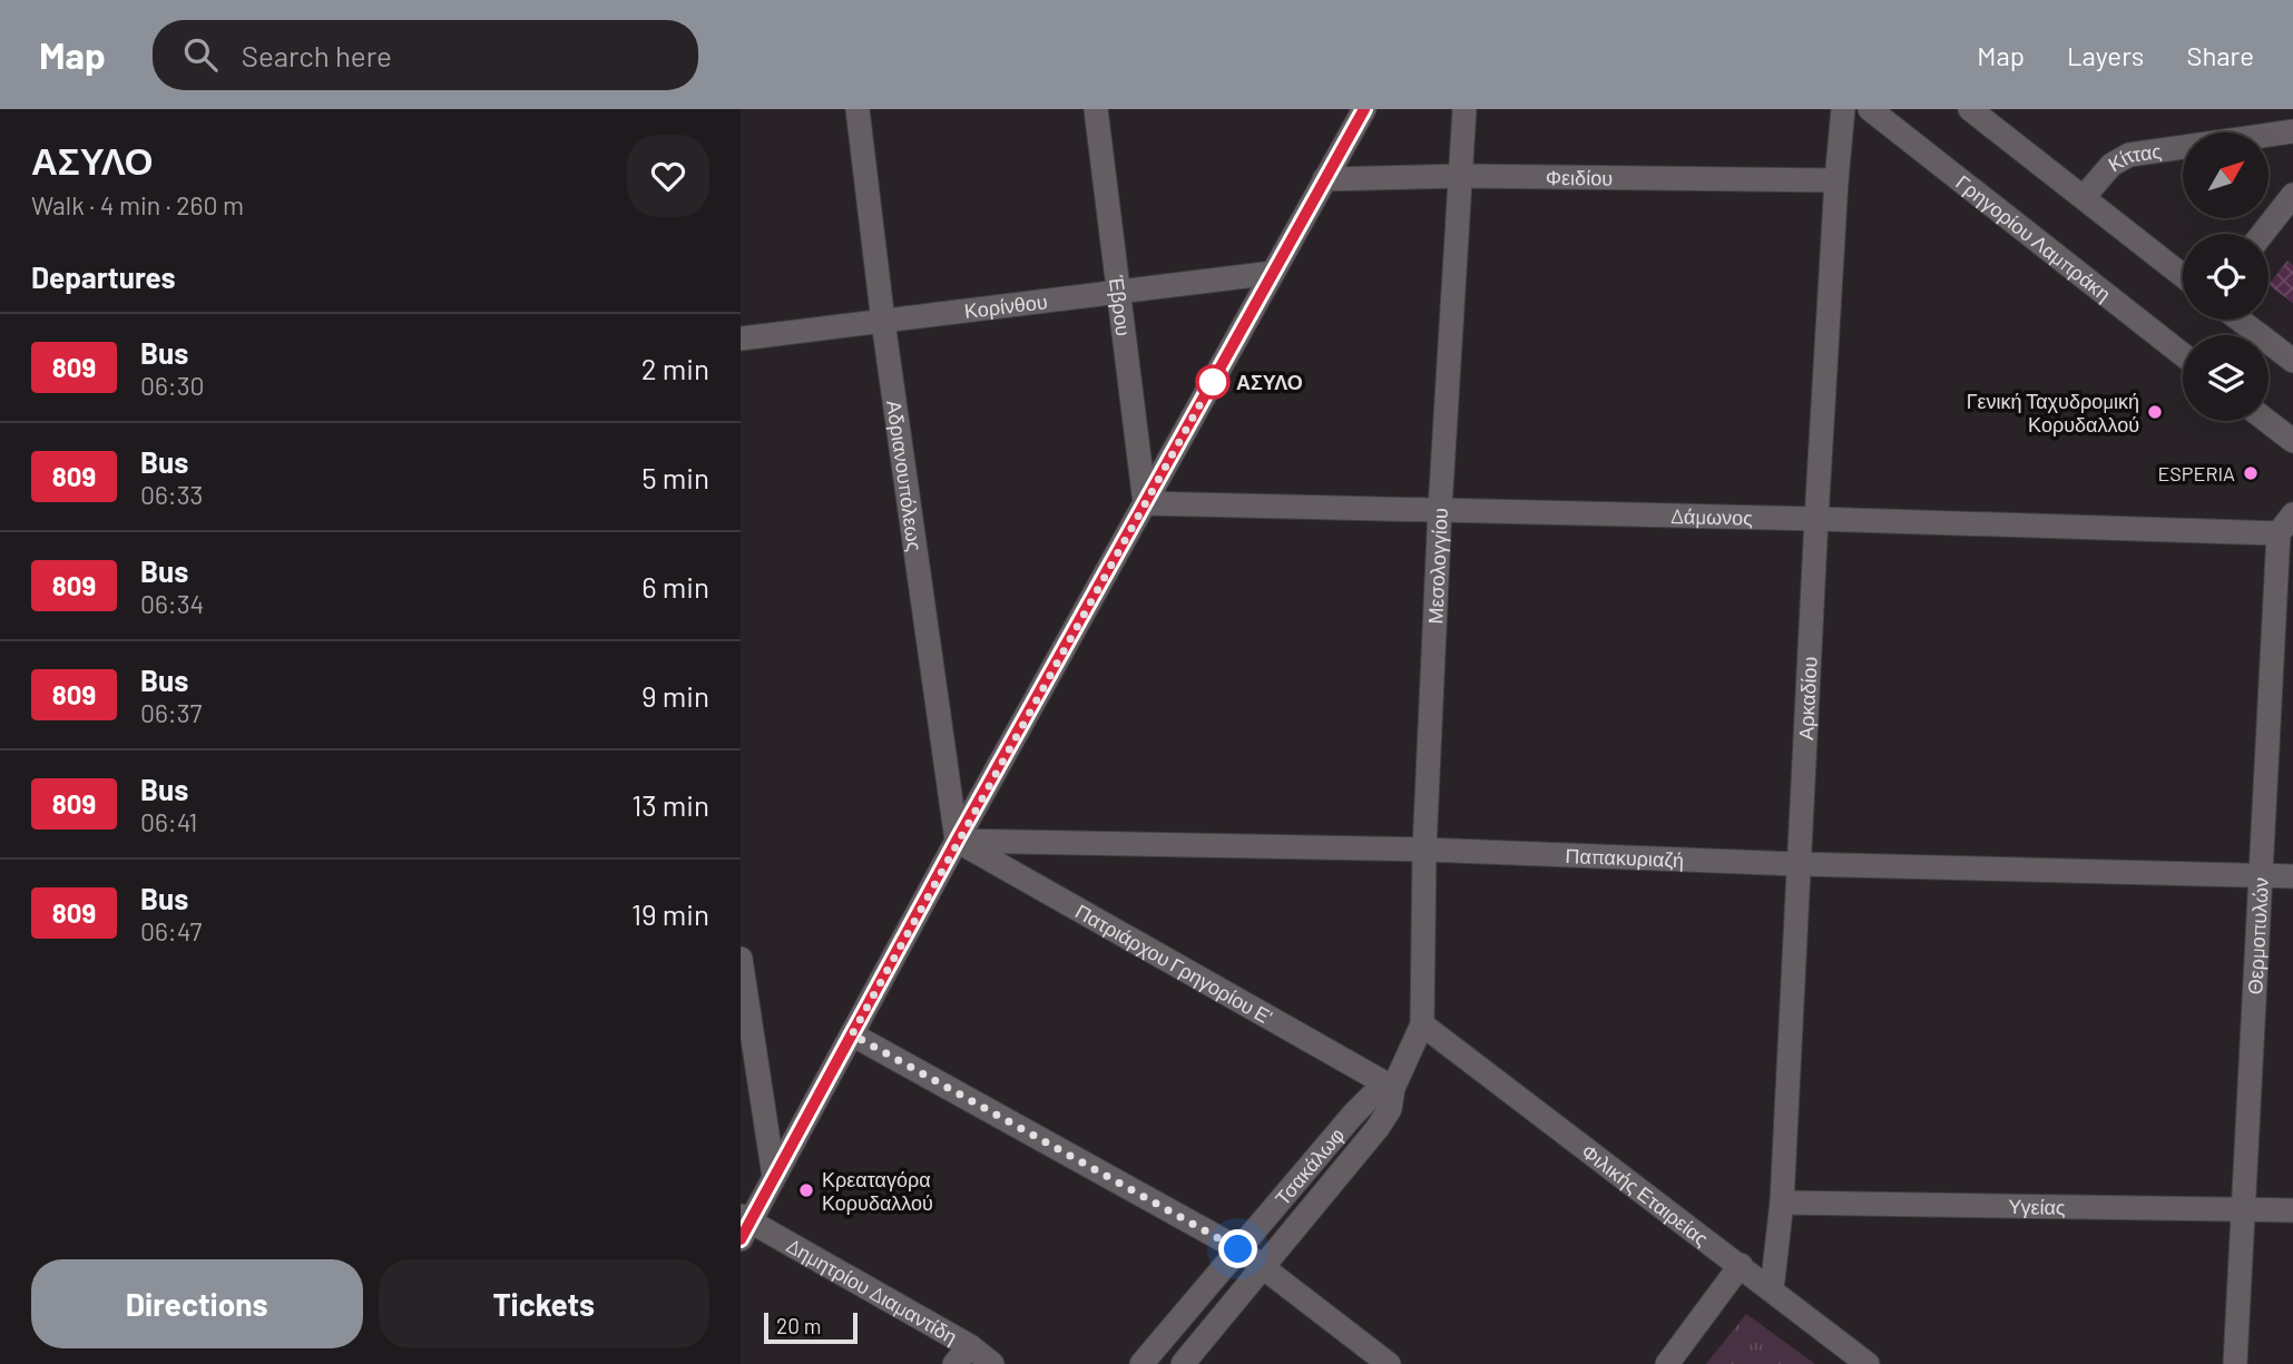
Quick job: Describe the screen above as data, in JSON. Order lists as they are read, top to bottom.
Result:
{
  "streets": {
    "street": [
      "Κίττας",
      "Φειδίου",
      "Γρηγορίου Λαμπράκη",
      "Κορίνθου",
      "Έβρου",
      "Αδριανουπόλεως",
      "Δάμωνος",
      "Μεσολογγίου",
      "Αρκαδίου",
      "Παπακυριαζή",
      "Θερμοπυλών",
      "Πατριάρχου Γρηγορίου Ε'",
      "Τσακάλωφ",
      "Φιλικής Εταιρείας",
      "Υγείας",
      "Δημητρίου Διαμαντίδη"
    ]
  },
  "crossings": [
    ["Φειδίου", "Μεσολογγίου"],
    ["Φειδίου", "Αρκαδίου"],
    ["Κορίνθου", "Έβρου"],
    ["Κορίνθου", "Αδριανουπόλεως"],
    ["Έβρου", "Δάμωνος"],
    ["Αδριανουπόλεως", "Παπακυριαζή"],
    ["Αδριανουπόλεως", "Πατριάρχου Γρηγορίου Ε'"],
    ["Δάμωνος", "Μεσολογγίου"],
    ["Δάμωνος", "Αρκαδίου"],
    ["Δάμωνος", "Θερμοπυλών"],
    ["Μεσολογγίου", "Παπακυριαζή"],
    ["Μεσολογγίου", "Τσακάλωφ"],
    ["Μεσολογγίου", "Φιλικής Εταιρείας"],
    ["Αρκαδίου", "Παπακυριαζή"],
    ["Αρκαδίου", "Φιλικής Εταιρείας"],
    ["Αρκαδίου", "Υγείας"],
    ["Παπακυριαζή", "Θερμοπυλών"],
    ["Παπακυριαζή", "Πατριάρχου Γρηγορίου Ε'"],
    ["Θερμοπυλών", "Υγείας"],
    ["Πατριάρχου Γρηγορίου Ε'", "Τσακάλωφ"],
    ["Τσακάλωφ", "Φιλικής Εταιρείας"]
  ],
  "places": [
    "ΑΣΥΛΟ",
    "Γενική Ταχυδρομική Κορυδαλλού",
    "ESPERIA",
    "Κρεαταγόρα Κορυδαλλού"
  ],
  "lines": ["bus line 809"],
  "scale_bar": "20 m",
  "north": "top right",
  "page": {
    "header": "Map",
    "search": "Search here",
    "nav": ["Map", "Layers", "Share"],
    "heading": [
      ["ΑΣΥΛΟ", "Walk · 4 min · 260 m"],
      "Departures"
    ],
    "list": [
      {
        "mark": "809",
        "name": "Bus",
        "note": "06:30",
        "value": "2 min"
      },
      {
        "mark": "809",
        "name": "Bus",
        "note": "06:33",
        "value": "5 min"
      },
      {
        "mark": "809",
        "name": "Bus",
        "note": "06:34",
        "value": "6 min"
      },
      {
        "mark": "809",
        "name": "Bus",
        "note": "06:37",
        "value": "9 min"
      },
      {
        "mark": "809",
        "name": "Bus",
        "note": "06:41",
        "value": "13 min"
      },
      {
        "mark": "809",
        "name": "Bus",
        "note": "06:47",
        "value": "19 min"
      }
    ],
    "buttons": ["Directions", "Tickets"],
    "scale": "20 m"
  }
}
